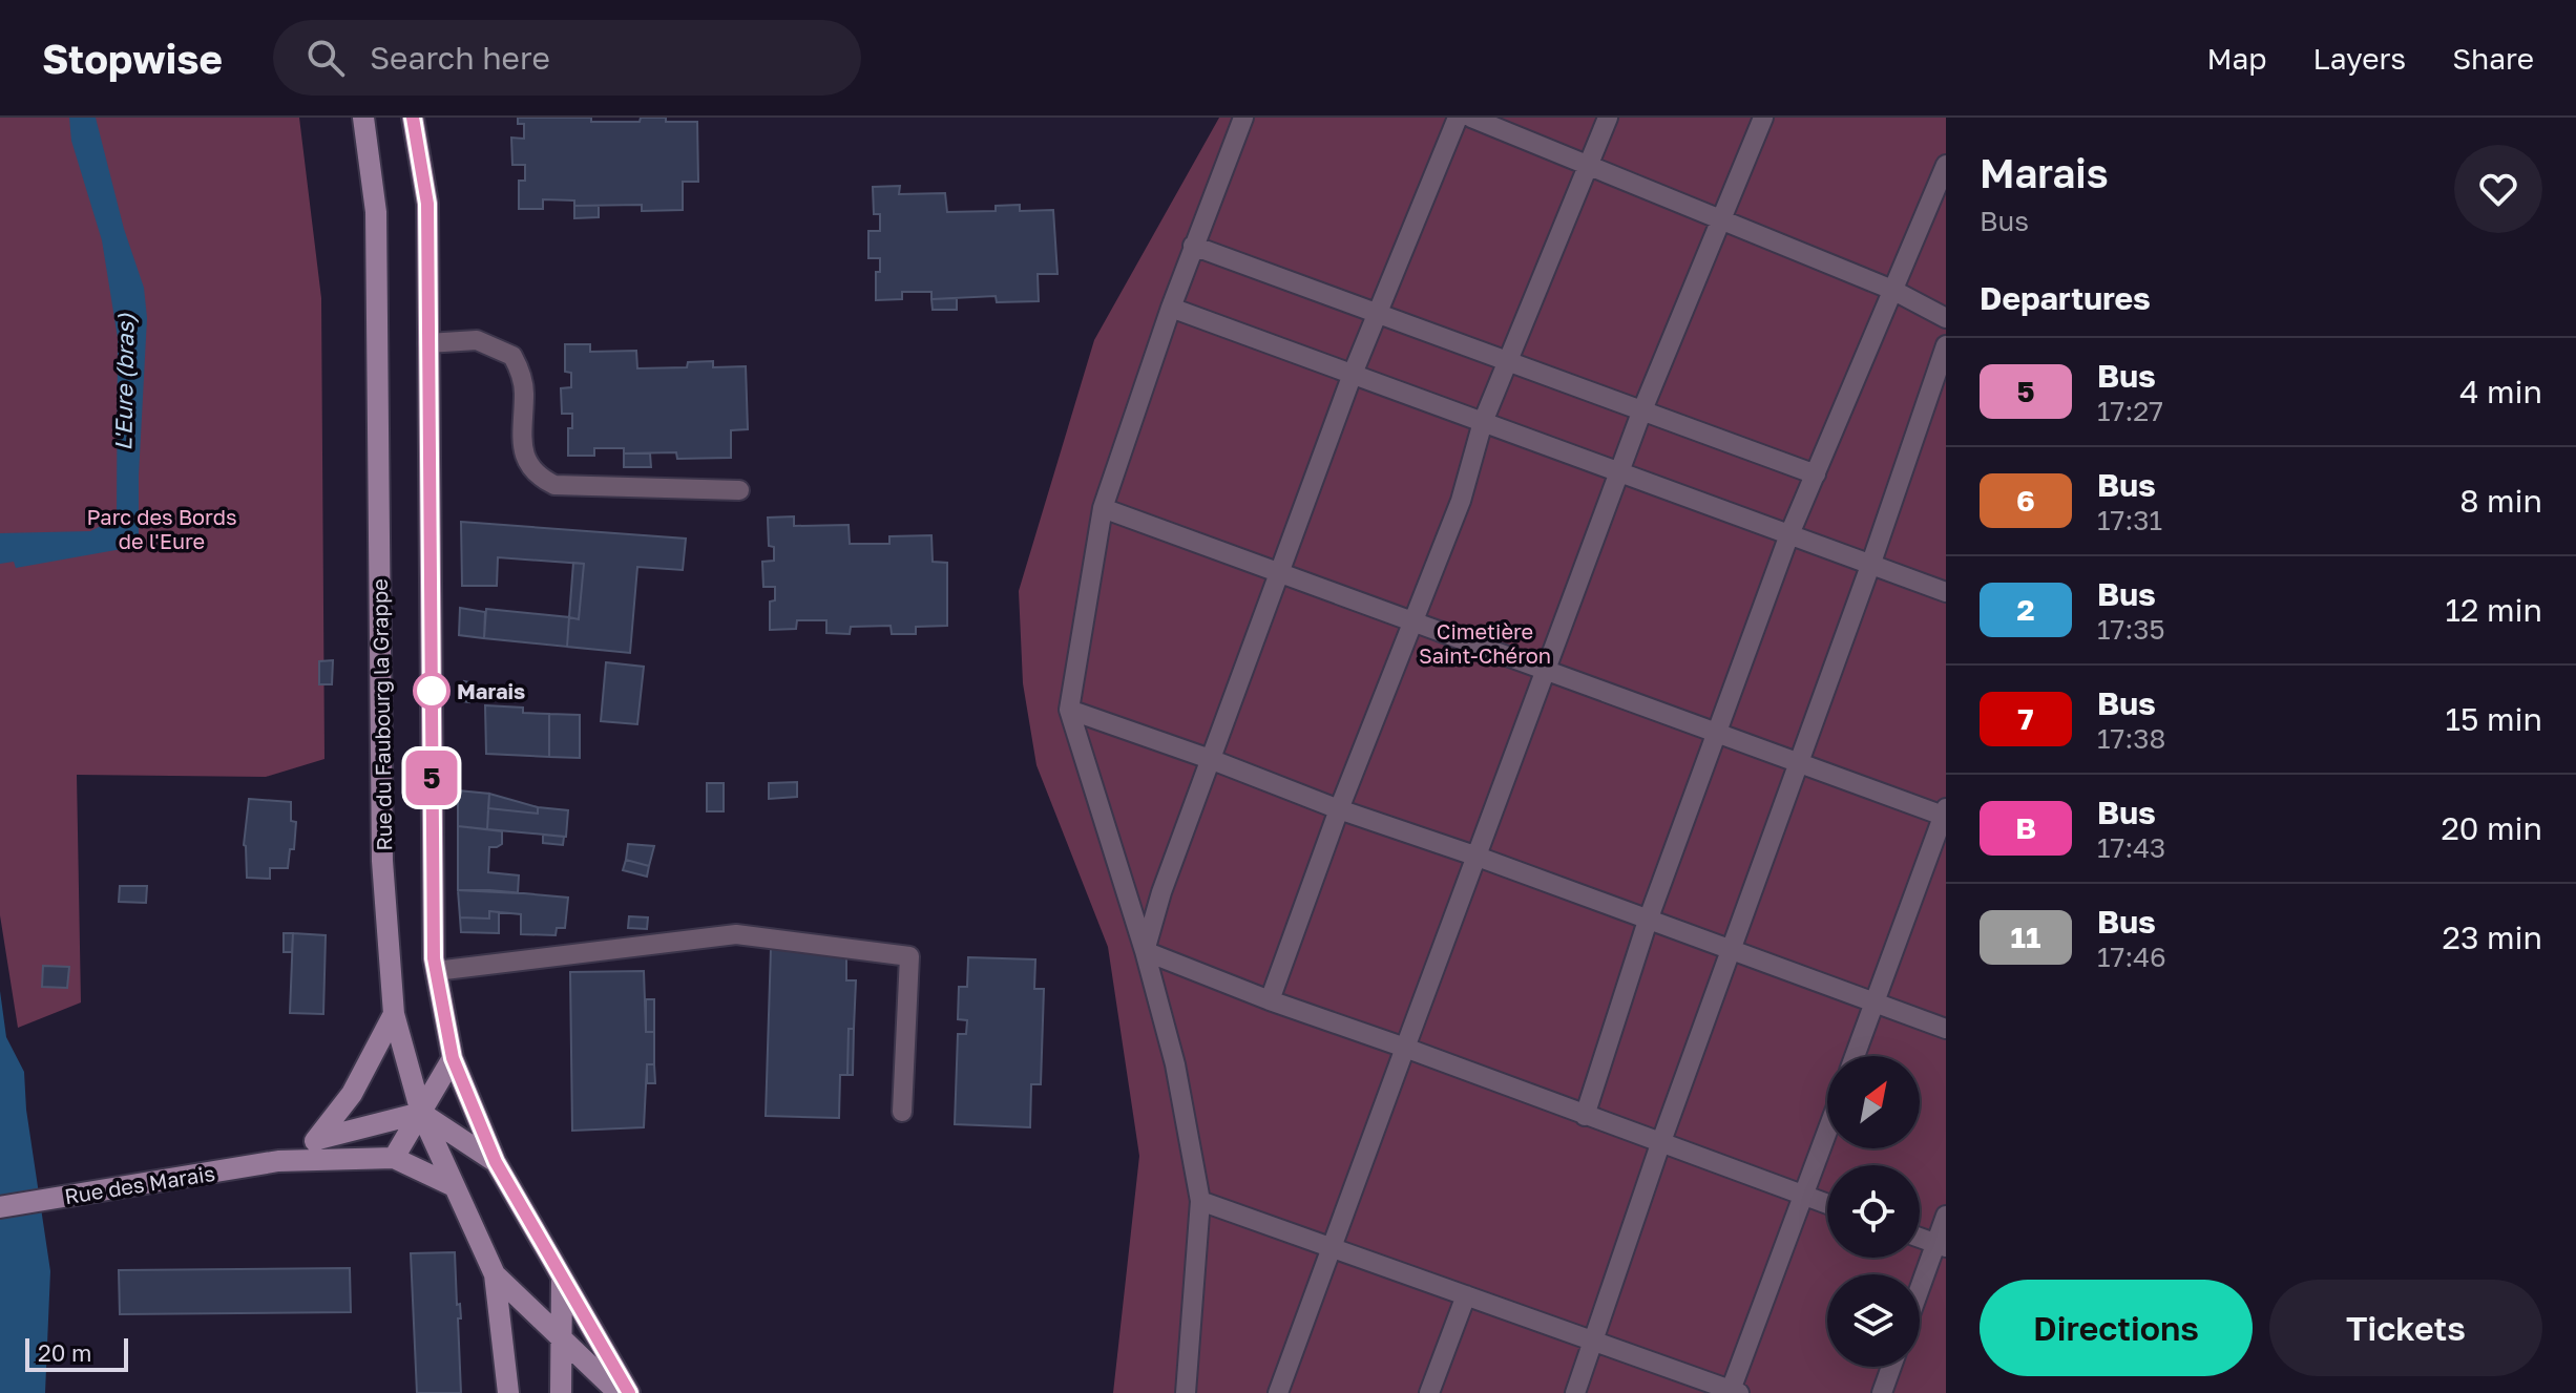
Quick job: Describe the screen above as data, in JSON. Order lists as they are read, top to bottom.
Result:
{
  "streets": {
    "main road": ["Rue du Faubourg la Grappe", "Rue des Marais"]
  },
  "crossings": [
    ["Rue du Faubourg la Grappe", "Rue des Marais"]
  ],
  "water": ["L'Eure (bras)"],
  "parks": ["Parc des Bords de l'Eure", "Cimetière Saint-Chéron"],
  "places": ["Marais"],
  "lines": ["bus line 5"],
  "scale_bar": "20 m",
  "north": "top right",
  "page": {
    "header": "Stopwise",
    "search": "Search here",
    "nav": ["Map", "Layers", "Share"],
    "on_map": "5",
    "heading": [
      ["Marais", "Bus"],
      "Departures"
    ],
    "list": [
      {
        "mark": "5",
        "name": "Bus",
        "note": "17:27",
        "value": "4 min"
      },
      {
        "mark": "6",
        "name": "Bus",
        "note": "17:31",
        "value": "8 min"
      },
      {
        "mark": "2",
        "name": "Bus",
        "note": "17:35",
        "value": "12 min"
      },
      {
        "mark": "7",
        "name": "Bus",
        "note": "17:38",
        "value": "15 min"
      },
      {
        "mark": "B",
        "name": "Bus",
        "note": "17:43",
        "value": "20 min"
      },
      {
        "mark": "11",
        "name": "Bus",
        "note": "17:46",
        "value": "23 min"
      }
    ],
    "buttons": ["Directions", "Tickets"],
    "scale": "20 m"
  }
}
